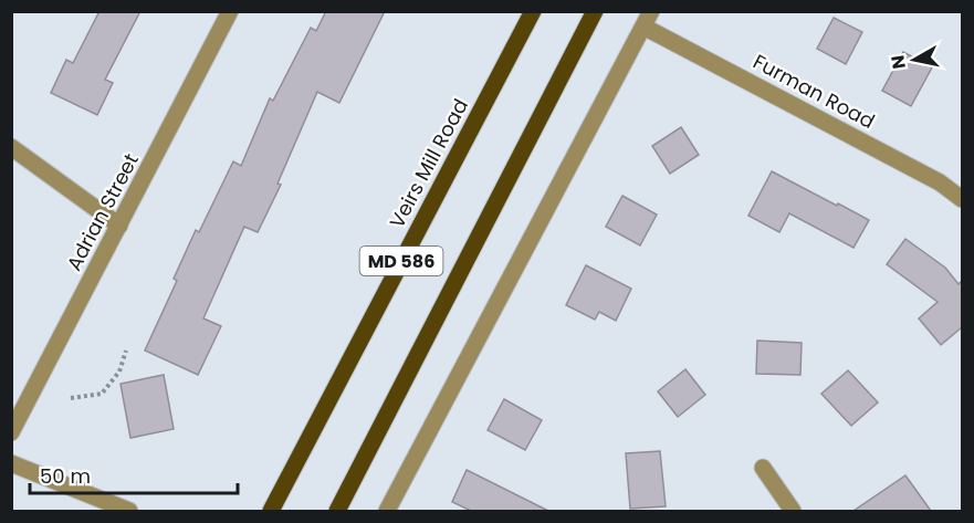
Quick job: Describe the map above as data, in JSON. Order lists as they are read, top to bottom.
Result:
{
  "streets": {
    "main road": ["Veirs Mill Road", "MD 586"],
    "street": ["Furman Road", "Adrian Street"]
  },
  "scale_bar": "50 m",
  "north": "left"
}
